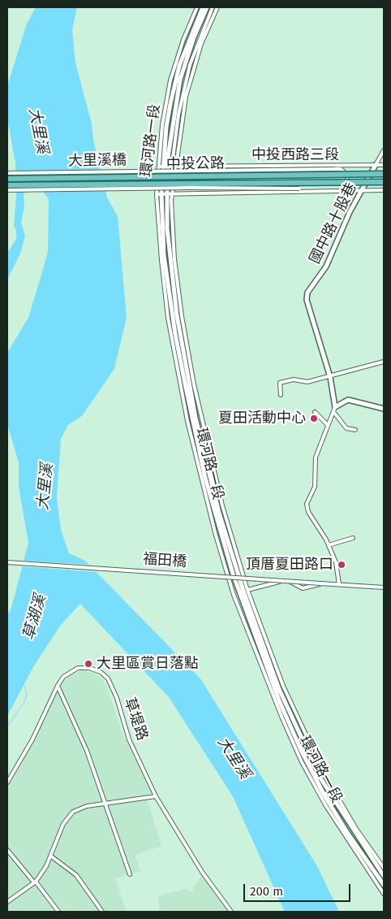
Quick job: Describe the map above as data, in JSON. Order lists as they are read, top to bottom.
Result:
{
  "streets": {
    "main road": ["中投公路"],
    "street": [
      "環河路一段",
      "中投西路三段",
      "大里溪橋",
      "國中路十股巷",
      "福田橋",
      "草堤路"
    ]
  },
  "crossings": [
    ["環河路一段", "中投西路三段"],
    ["中投西路三段", "大里溪橋"],
    ["中投西路三段", "國中路十股巷"]
  ],
  "water": ["大里溪", "草湖溪"],
  "places": ["夏田活動中心", "頂厝夏田路口", "大里區賞日落點"],
  "scale_bar": "200 m"
}
